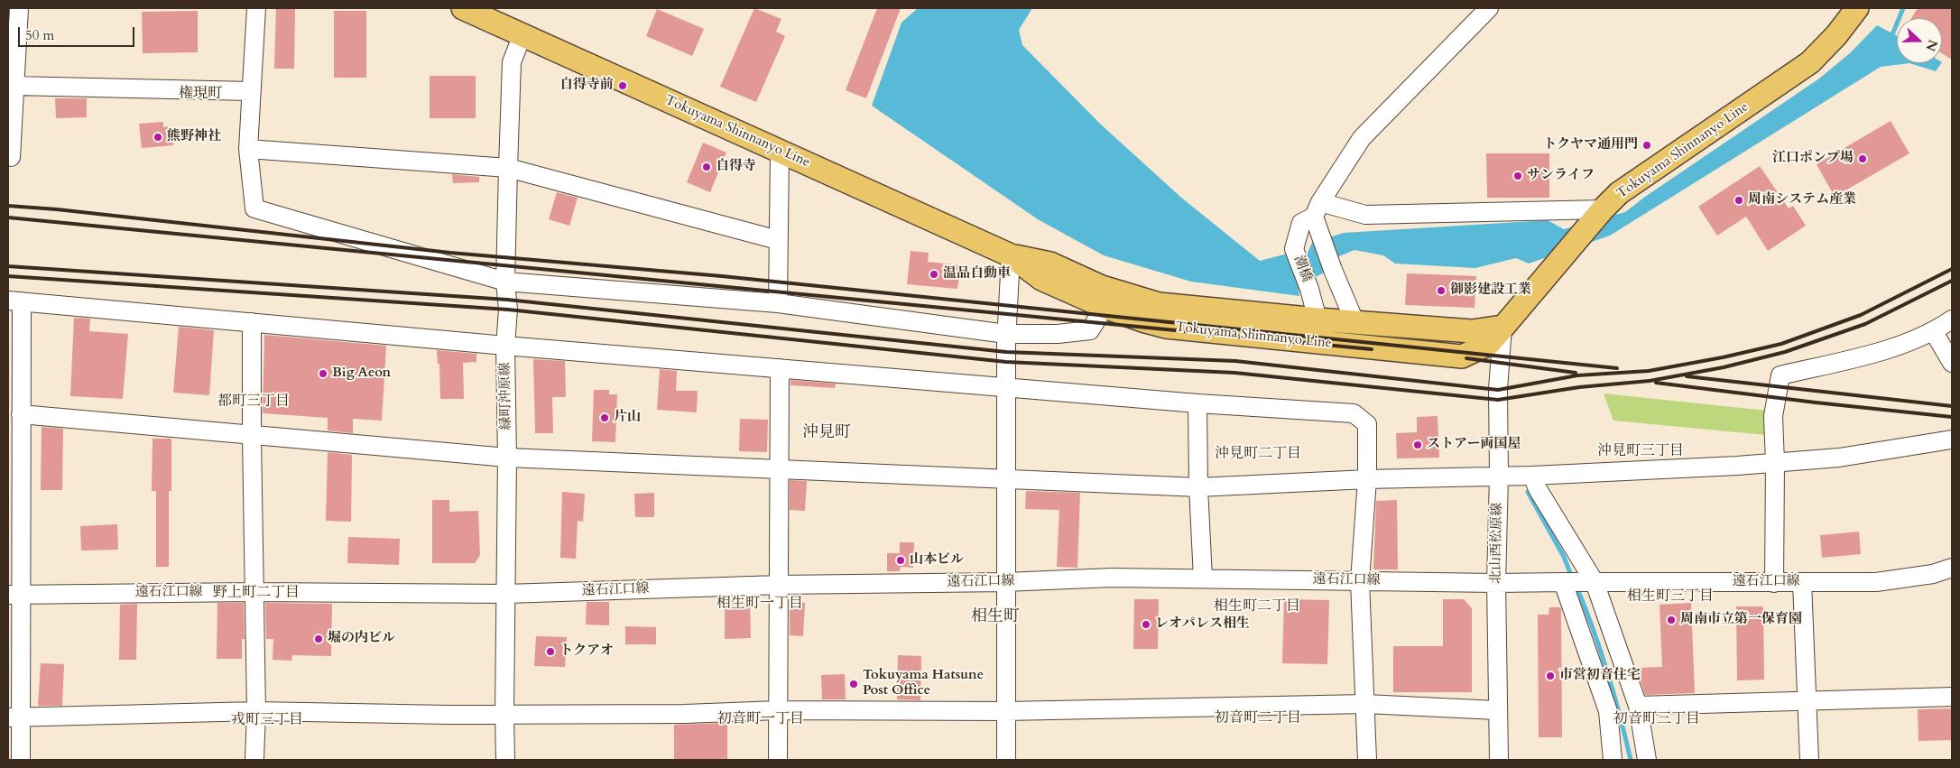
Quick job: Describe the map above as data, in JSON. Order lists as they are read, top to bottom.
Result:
{
  "streets": {
    "main road": ["Tokuyama Shinnanyo Line"],
    "street": [
      "潮橋",
      "緑町沖原線",
      "北山西松原線",
      "遠石江口線"
    ]
  },
  "crossings": [
    ["Tokuyama Shinnanyo Line", "潮橋"],
    ["Tokuyama Shinnanyo Line", "緑町沖原線"],
    ["Tokuyama Shinnanyo Line", "北山西松原線"],
    ["緑町沖原線", "遠石江口線"],
    ["北山西松原線", "遠石江口線"]
  ],
  "districts": [
    "権現町",
    "都町三丁目",
    "沖見町",
    "沖見町三丁目",
    "沖見町二丁目",
    "野上町二丁目",
    "相生町三丁目",
    "相生町一丁目",
    "相生町二丁目",
    "相生町",
    "初音町二丁目",
    "初音町一丁目",
    "初音町三丁目",
    "戎町三丁目"
  ],
  "places": [
    "自得寺前",
    "熊野神社",
    "トクヤマ通用門",
    "江口ポンプ場",
    "自得寺",
    "サンライフ",
    "周南システム産業",
    "温品自動車",
    "御影建設工業",
    "Big Aeon",
    "片山",
    "ストアー両国屋",
    "山本ビル",
    "周南市立第一保育園",
    "レオパレス相生",
    "堀の内ビル",
    "トクアオ",
    "市営初音住宅",
    "Tokuyama Hatsune Post Office"
  ],
  "scale_bar": "50 m",
  "north": "right"
}
